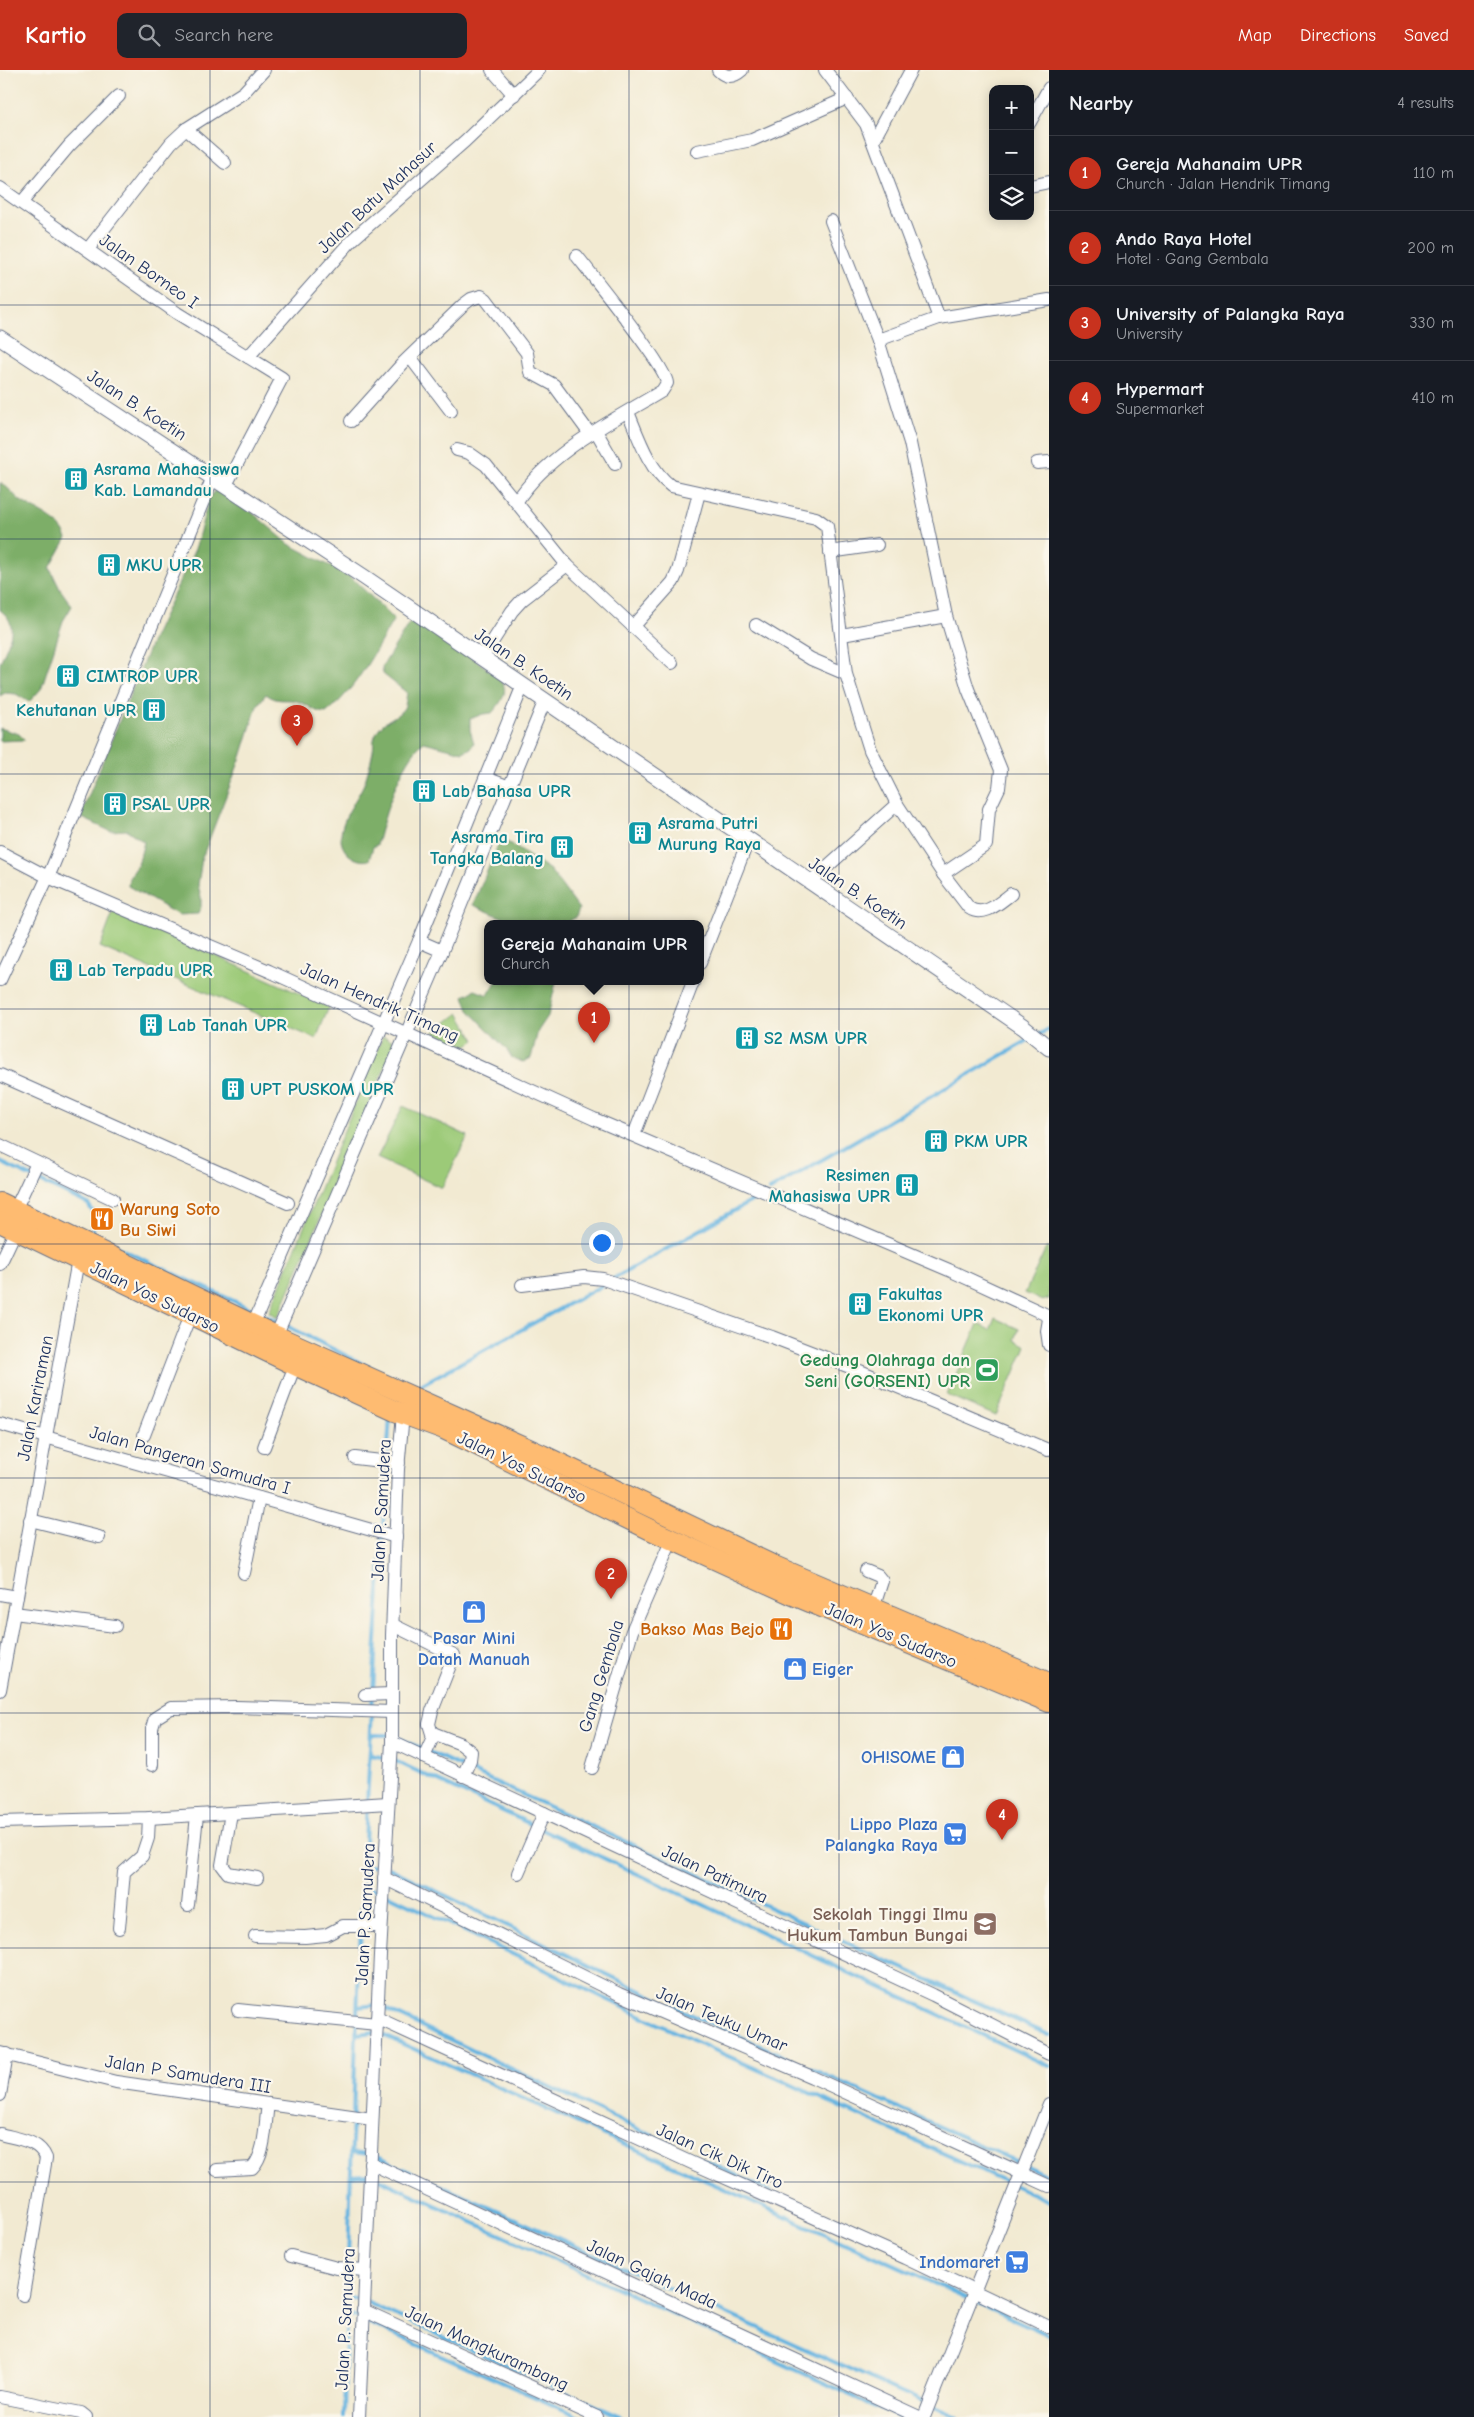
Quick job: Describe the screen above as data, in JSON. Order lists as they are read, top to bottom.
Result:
{
  "streets": {
    "main road": ["Jalan Yos Sudarso"],
    "street": [
      "Jalan Batu Mahasur",
      "Jalan Borneo I",
      "Jalan B. Koetin",
      "Jalan Hendrik Timang",
      "Jalan Kariraman",
      "Jalan Pangeran Samudra I",
      "Jalan P. Samudera",
      "Gang Gembala",
      "Jalan Patimura",
      "Jalan Teuku Umar",
      "Jalan P Samudera III",
      "Jalan Cik Dik Tiro",
      "Jalan Gajah Mada",
      "Jalan Mangkurambang"
    ]
  },
  "crossings": [
    ["Jalan Batu Mahasur", "Jalan Borneo I"],
    ["Jalan Borneo I", "Jalan B. Koetin"],
    ["Jalan Yos Sudarso", "Jalan Kariraman"],
    ["Jalan Yos Sudarso", "Jalan P. Samudera"],
    ["Jalan Yos Sudarso", "Gang Gembala"],
    ["Jalan Kariraman", "Jalan Pangeran Samudra I"],
    ["Jalan Pangeran Samudra I", "Jalan P. Samudera"],
    ["Jalan P. Samudera", "Jalan Patimura"],
    ["Jalan P. Samudera", "Jalan Teuku Umar"],
    ["Jalan P. Samudera", "Jalan P Samudera III"],
    ["Jalan P. Samudera", "Jalan Cik Dik Tiro"],
    ["Jalan P. Samudera", "Jalan Gajah Mada"],
    ["Jalan P. Samudera", "Jalan Mangkurambang"]
  ],
  "places": {
    "building": [
      "Asrama Mahasiswa Kab. Lamandau",
      "MKU UPR",
      "CIMTROP UPR",
      "Kehutanan UPR",
      "Lab Bahasa UPR",
      "PSAL UPR",
      "Asrama Putri Murung Raya",
      "Asrama Tira Tangka Balang",
      "Lab Terpadu UPR",
      "Lab Tanah UPR",
      "S2 MSM UPR",
      "UPT PUSKOM UPR",
      "PKM UPR",
      "Resimen Mahasiswa UPR",
      "Fakultas Ekonomi UPR"
    ],
    "restaurant": ["Warung Soto Bu Siwi", "Bakso Mas Bejo"],
    "sports": ["Gedung Olahraga dan Seni (GORSENI) UPR"],
    "shop": ["Pasar Mini Datah Manuah", "Eiger", "OH!SOME"],
    "supermarket": ["Lippo Plaza Palangka Raya", "Indomaret"],
    "school or university": ["Sekolah Tinggi Ilmu Hukum Tambun Bungai"]
  },
  "page": {
    "header": "Kartio",
    "search": "Search here",
    "nav": ["Map", "Directions", "Saved"],
    "heading": ["Nearby", "4 results"],
    "map_buttons": ["+", "−"],
    "list": [
      {
        "mark": "1",
        "name": "Gereja Mahanaim UPR",
        "note": "Church · Jalan Hendrik Timang",
        "value": "110 m"
      },
      {
        "mark": "2",
        "name": "Ando Raya Hotel",
        "note": "Hotel · Gang Gembala",
        "value": "200 m"
      },
      {
        "mark": "3",
        "name": "University of Palangka Raya",
        "note": "University",
        "value": "330 m"
      },
      {
        "mark": "4",
        "name": "Hypermart",
        "note": "Supermarket",
        "value": "410 m"
      }
    ],
    "pins": [
      "3",
      "1",
      "2",
      "4"
    ],
    "popup": ["Gereja Mahanaim UPR", "Church"]
  }
}
